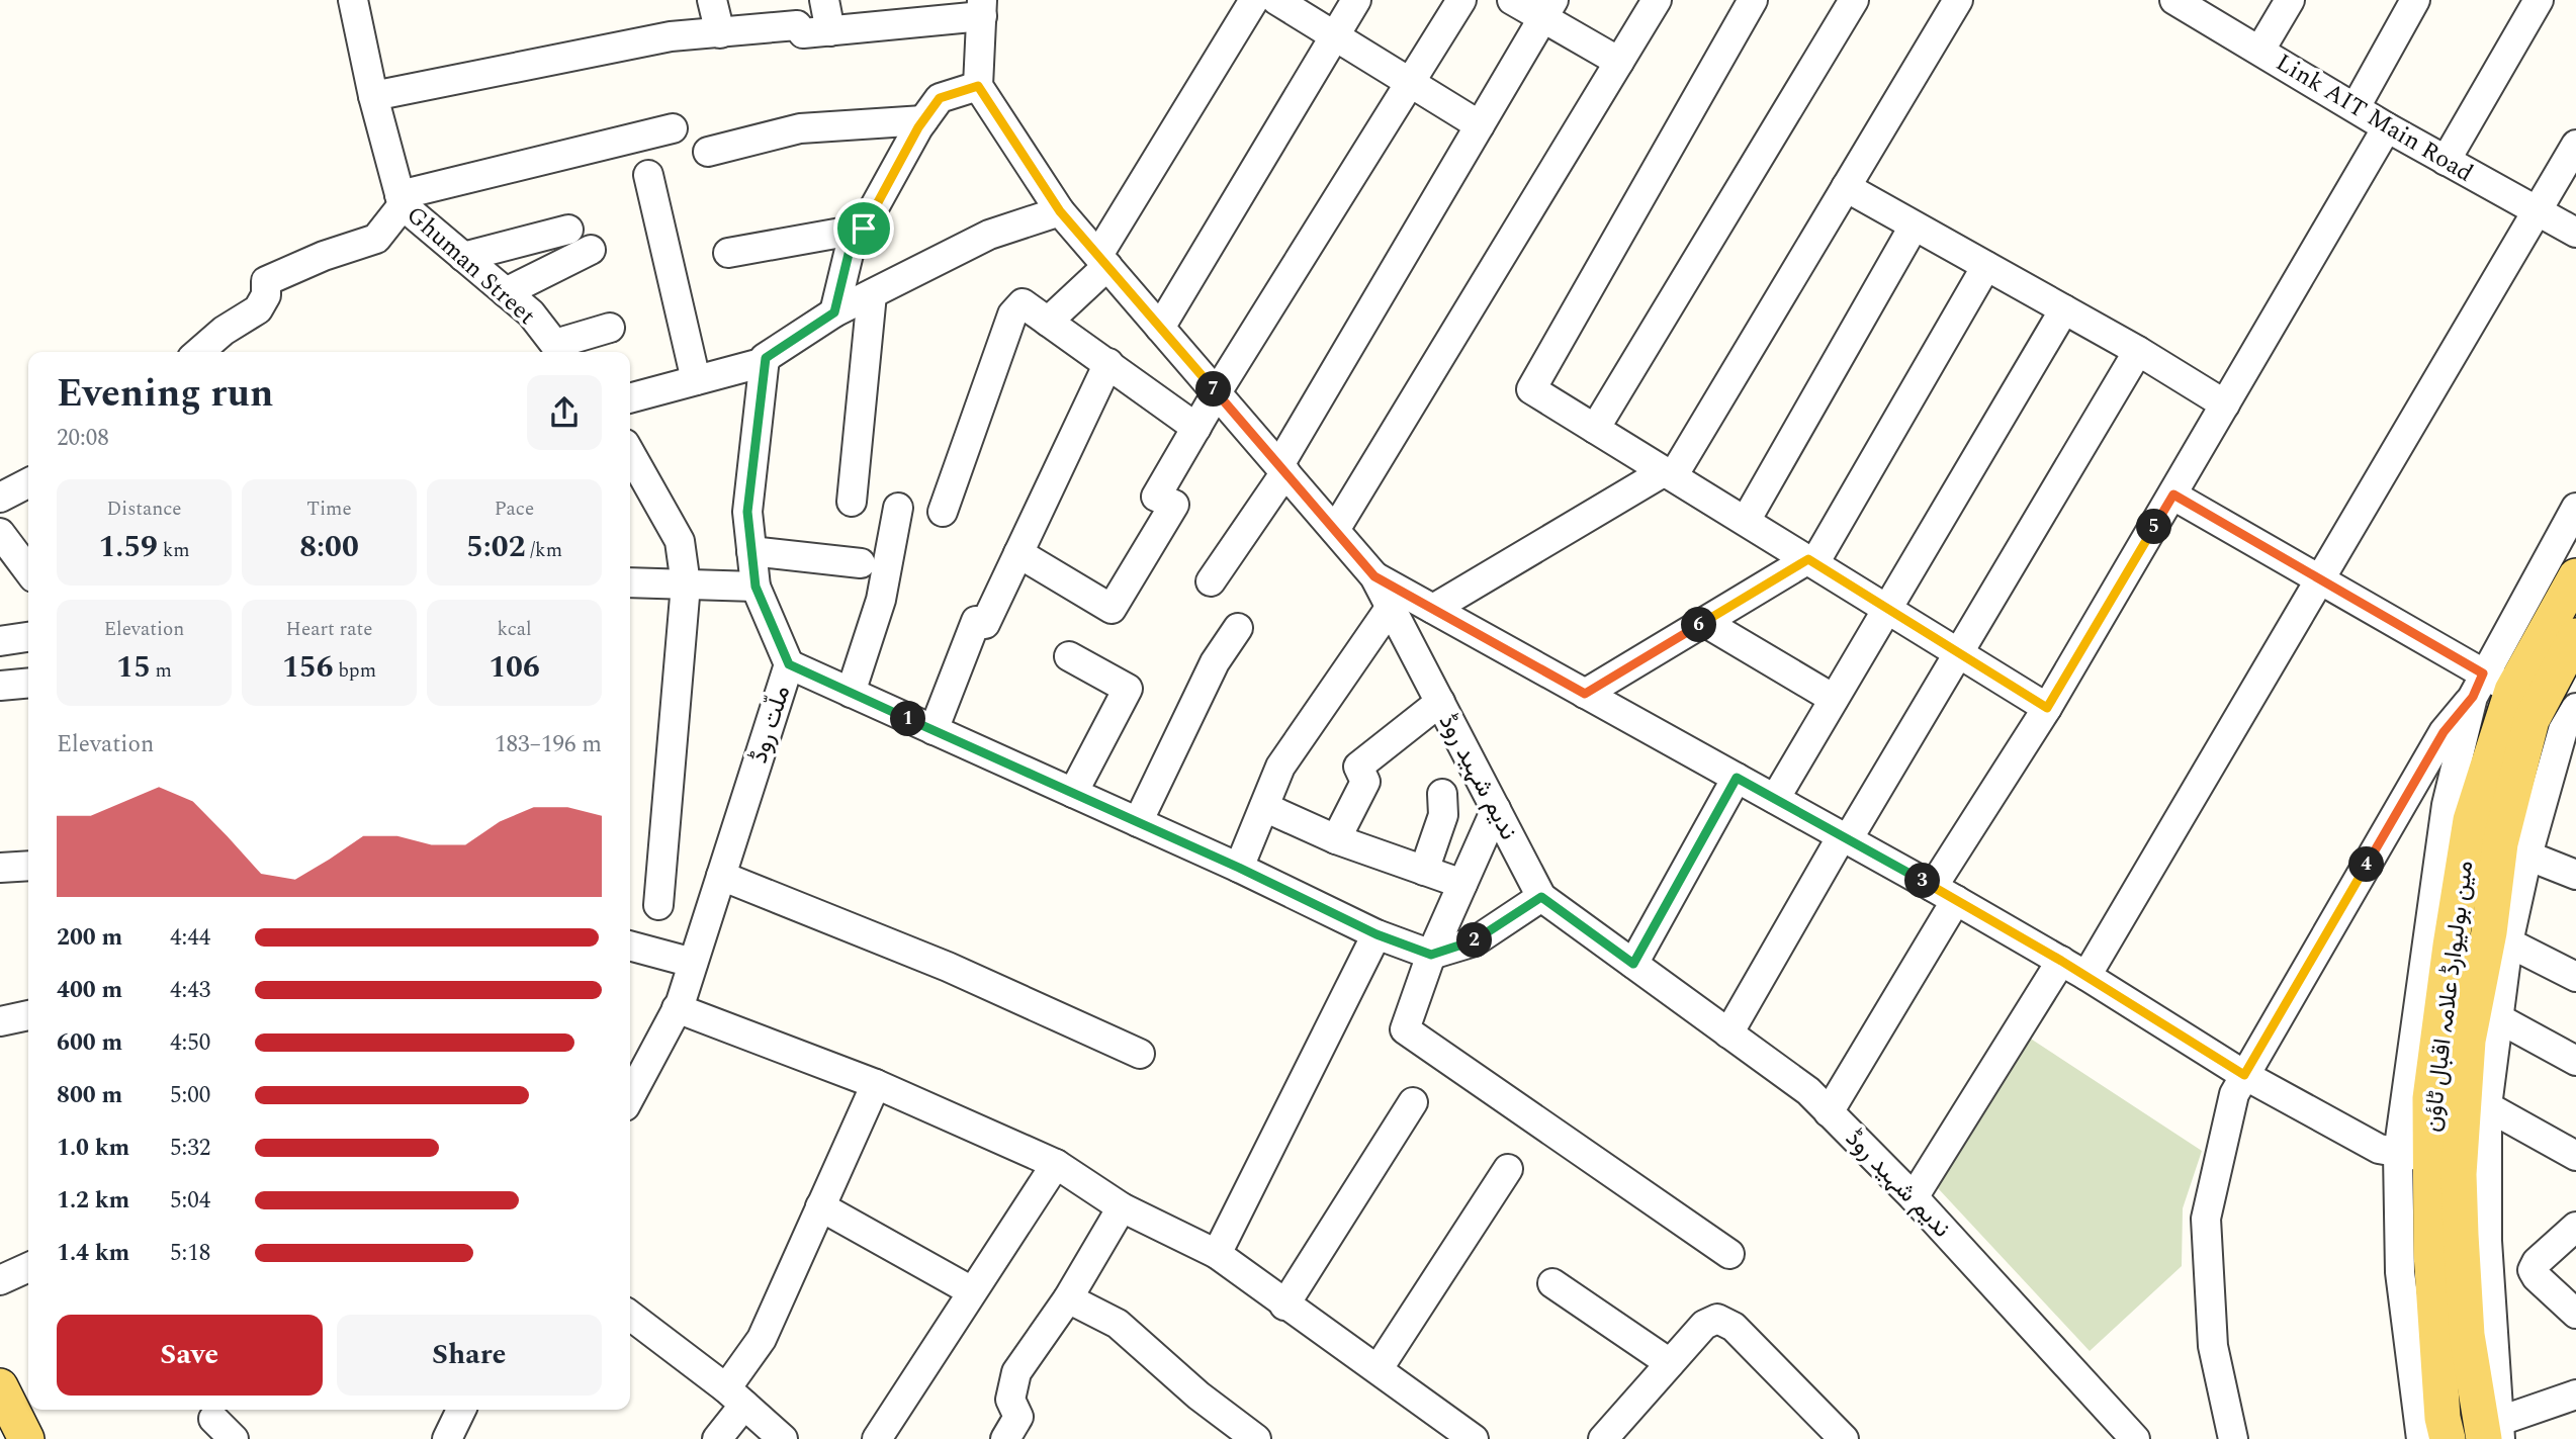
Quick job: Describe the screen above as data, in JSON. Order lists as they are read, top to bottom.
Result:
{
  "streets": {
    "main road": ["مین بولیوارڈ علامہ اقبال ٹاؤن"],
    "street": [
      "Link AIT Main Road",
      "Ghuman Street",
      "ملّت روڈ",
      "ندیم شہید روڈ"
    ]
  },
  "page": {
    "heading": ["Evening run", "20:08"],
    "pins": [
      "7",
      "5",
      "6",
      "1",
      "4",
      "3",
      "2"
    ],
    "stats": [
      ["Distance", "1.59 km"],
      ["Time", "8:00"],
      ["Pace", "5:02 /km"],
      ["Elevation", "15 m"],
      ["Heart rate", "156 bpm"],
      ["kcal", "106"]
    ],
    "chart": ["Elevation", "183–196 m"],
    "list": [
      {
        "name": "200 m",
        "note": "4:44"
      },
      {
        "name": "400 m",
        "note": "4:43"
      },
      {
        "name": "600 m",
        "note": "4:50"
      },
      {
        "name": "800 m",
        "note": "5:00"
      },
      {
        "name": "1.0 km",
        "note": "5:32"
      },
      {
        "name": "1.2 km",
        "note": "5:04"
      },
      {
        "name": "1.4 km",
        "note": "5:18"
      }
    ],
    "buttons": ["Save", "Share"]
  }
}
